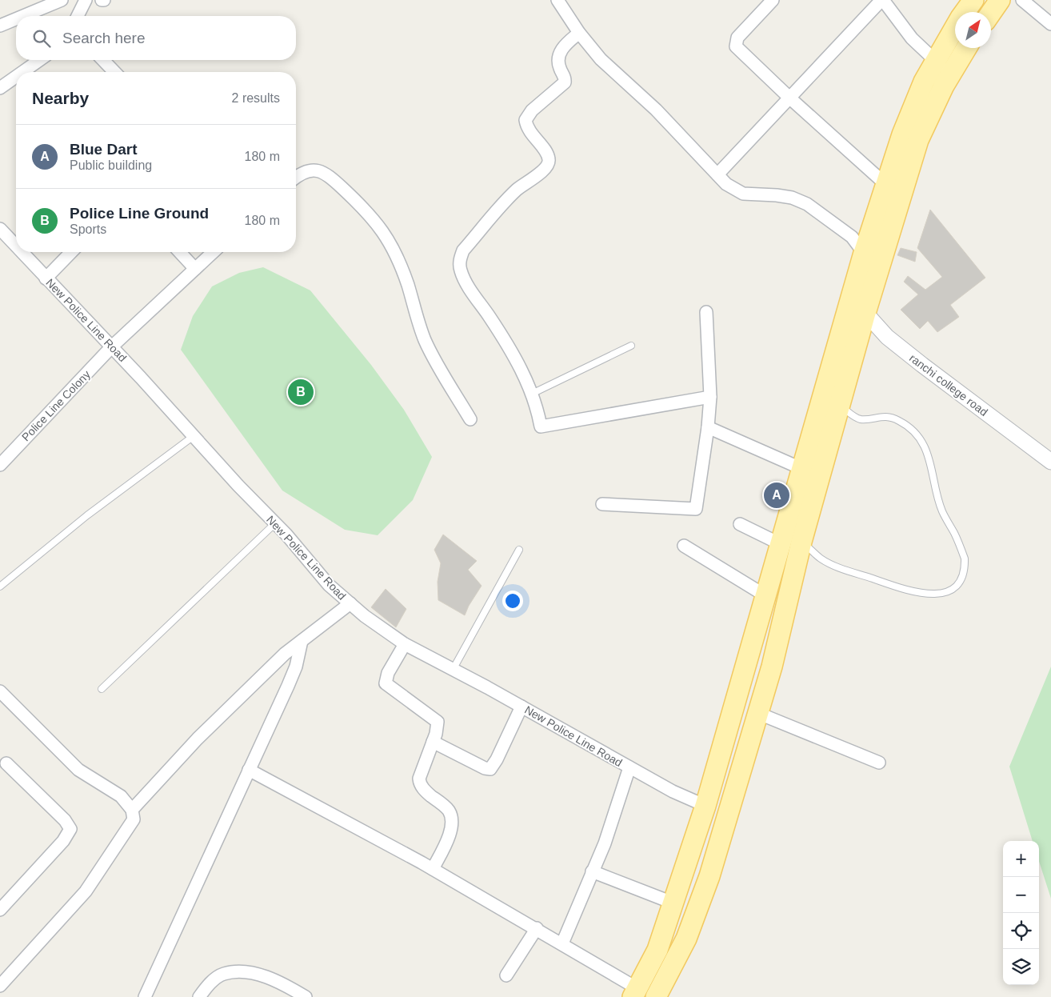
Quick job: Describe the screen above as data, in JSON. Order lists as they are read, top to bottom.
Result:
{
  "streets": {
    "street": ["New Police Line Road", "ranchi college road", "Police Line Colony"]
  },
  "crossings": [
    ["New Police Line Road", "Police Line Colony"]
  ],
  "north": "top right",
  "page": {
    "search": "Search here",
    "heading": ["Nearby", "2 results"],
    "list": [
      {
        "mark": "A",
        "name": "Blue Dart",
        "note": "Public building",
        "value": "180 m"
      },
      {
        "mark": "B",
        "name": "Police Line Ground",
        "note": "Sports",
        "value": "180 m"
      }
    ],
    "pins": ["B", "A"],
    "map_buttons": ["+", "−"]
  }
}
